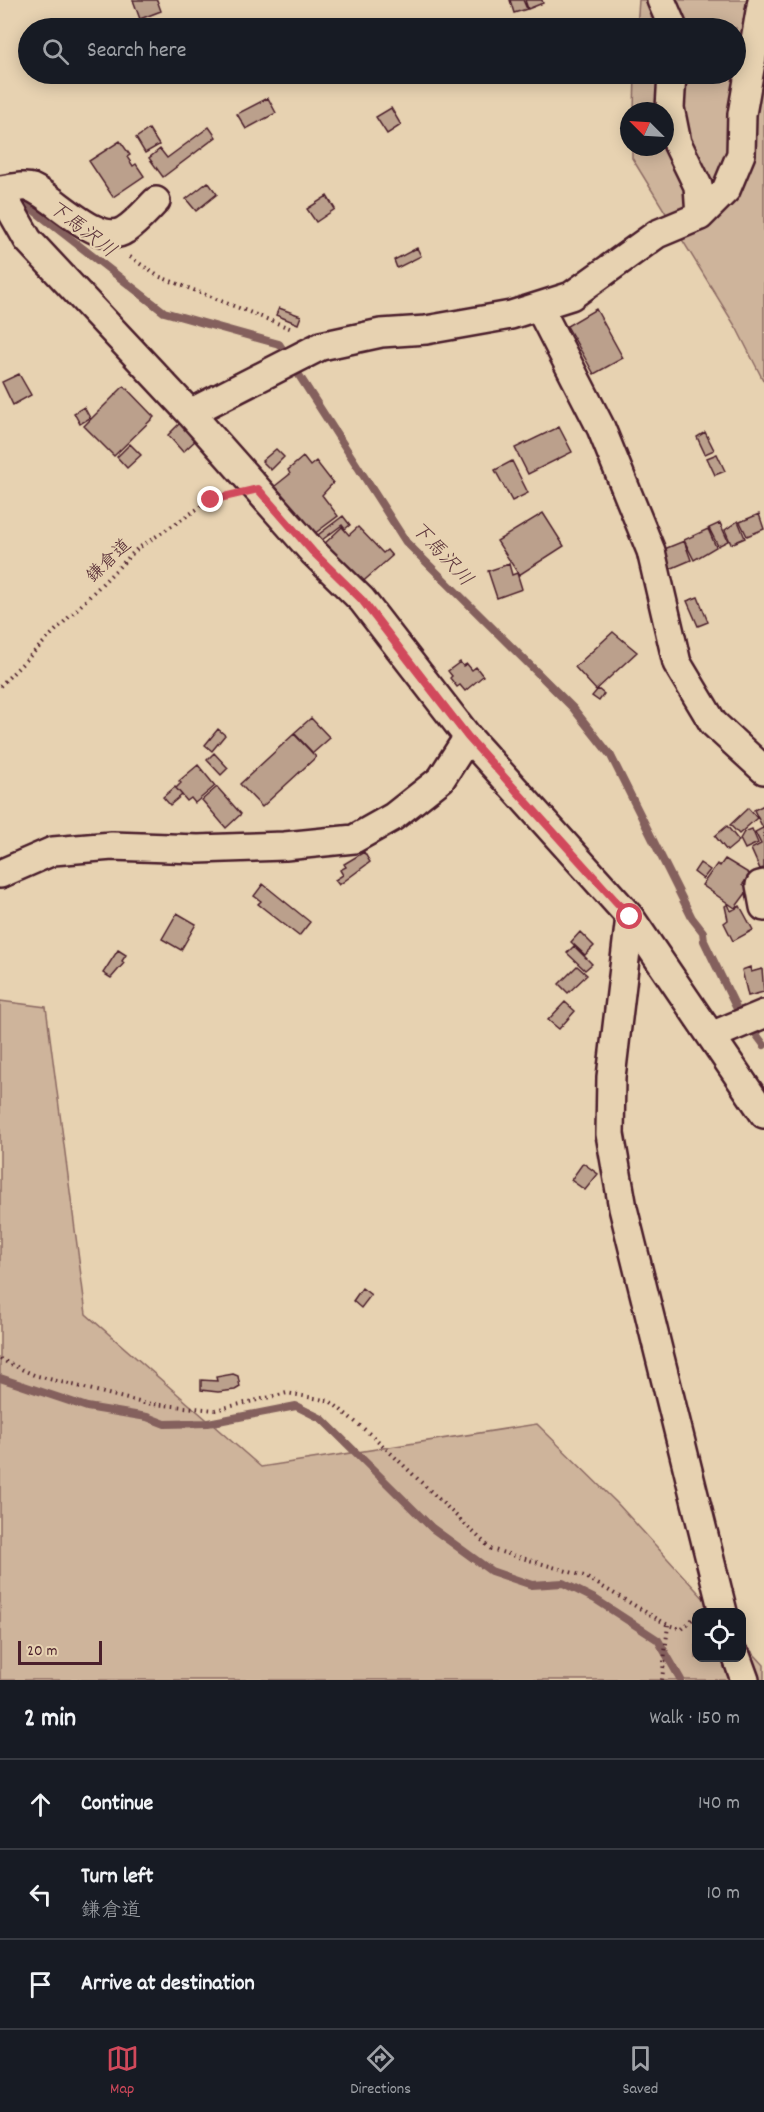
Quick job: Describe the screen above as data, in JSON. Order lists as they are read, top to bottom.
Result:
{
  "streets": {
    "path": ["鎌倉道"]
  },
  "water": ["下馬沢川"],
  "scale_bar": "20 m",
  "north": "top left",
  "page": {
    "search": "Search here",
    "scale": "20 m",
    "heading": ["2 min", "Walk · 150 m"],
    "list": [
      ["Continue", "140 m"],
      ["Turn left", "鎌倉道", "10 m"],
      "Arrive at destination"
    ],
    "nav": ["Map", "Directions", "Saved"]
  }
}
